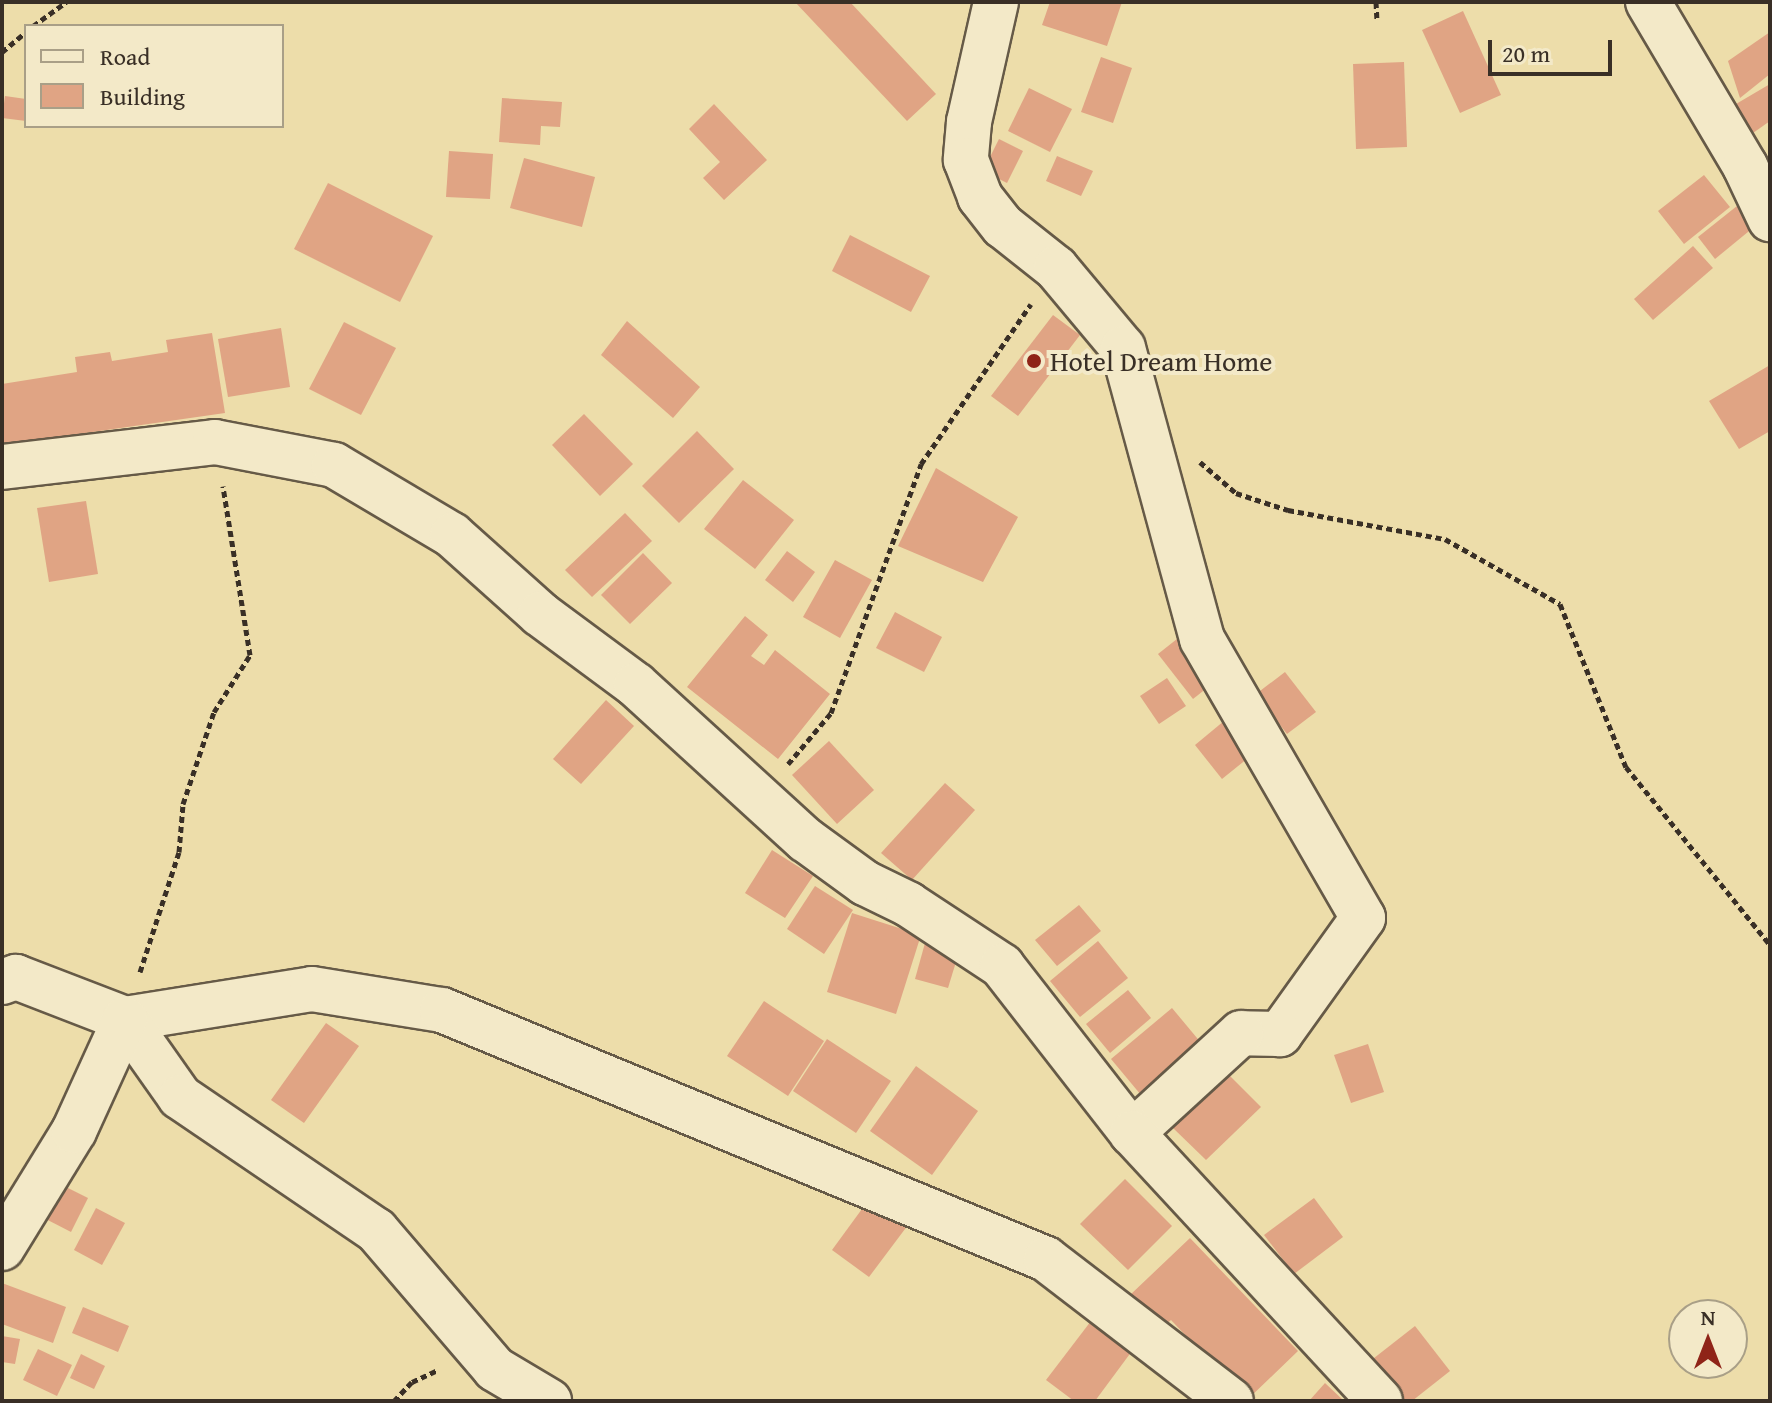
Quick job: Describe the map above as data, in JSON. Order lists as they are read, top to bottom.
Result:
{
  "places": ["Hotel Dream Home"],
  "legend": ["Road", "Building"],
  "scale_bar": "20 m",
  "north": "top"
}
